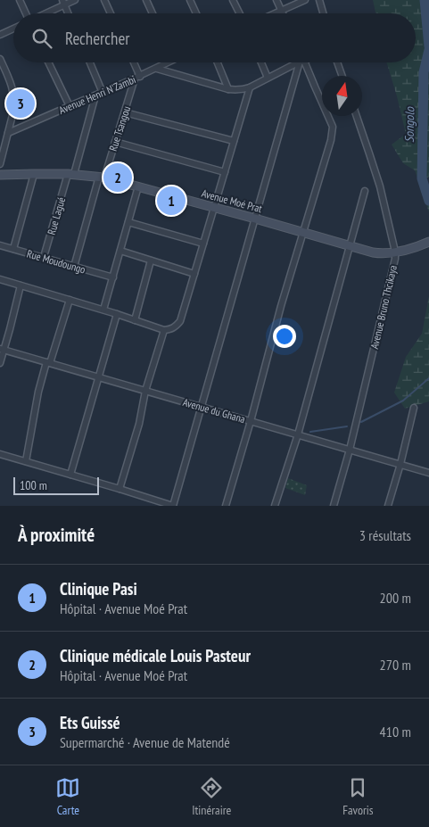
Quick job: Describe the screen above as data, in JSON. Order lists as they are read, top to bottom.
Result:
{
  "streets": {
    "street": [
      "Avenue Henri N'Zambi",
      "Rue Tsangou",
      "Avenue Moé Prat",
      "Rue Lagué",
      "Rue Moudoungo",
      "Avenue Bruno Thcikaya",
      "Avenue du Ghana"
    ]
  },
  "crossings": [
    ["Avenue Henri N'Zambi", "Rue Tsangou"],
    ["Avenue Henri N'Zambi", "Rue Lagué"],
    ["Rue Tsangou", "Avenue Moé Prat"],
    ["Rue Tsangou", "Rue Moudoungo"],
    ["Avenue Moé Prat", "Rue Lagué"],
    ["Avenue Moé Prat", "Avenue Bruno Thcikaya"],
    ["Rue Lagué", "Rue Moudoungo"],
    ["Avenue Bruno Thcikaya", "Avenue du Ghana"]
  ],
  "water": ["Songolo"],
  "scale_bar": "100 m",
  "north": "top",
  "page": {
    "search": "Rechercher",
    "pins": ["3", "2", "1"],
    "scale": "100 m",
    "heading": ["À proximité", "3 résultats"],
    "list": [
      {
        "mark": "1",
        "name": "Clinique Pasi",
        "note": "Hôpital · Avenue Moé Prat",
        "value": "200 m"
      },
      {
        "mark": "2",
        "name": "Clinique médicale Louis Pasteur",
        "note": "Hôpital · Avenue Moé Prat",
        "value": "270 m"
      },
      {
        "mark": "3",
        "name": "Ets Guissé",
        "note": "Supermarché · Avenue de Matendé",
        "value": "410 m"
      }
    ],
    "nav": ["Carte", "Itinéraire", "Favoris"]
  }
}
